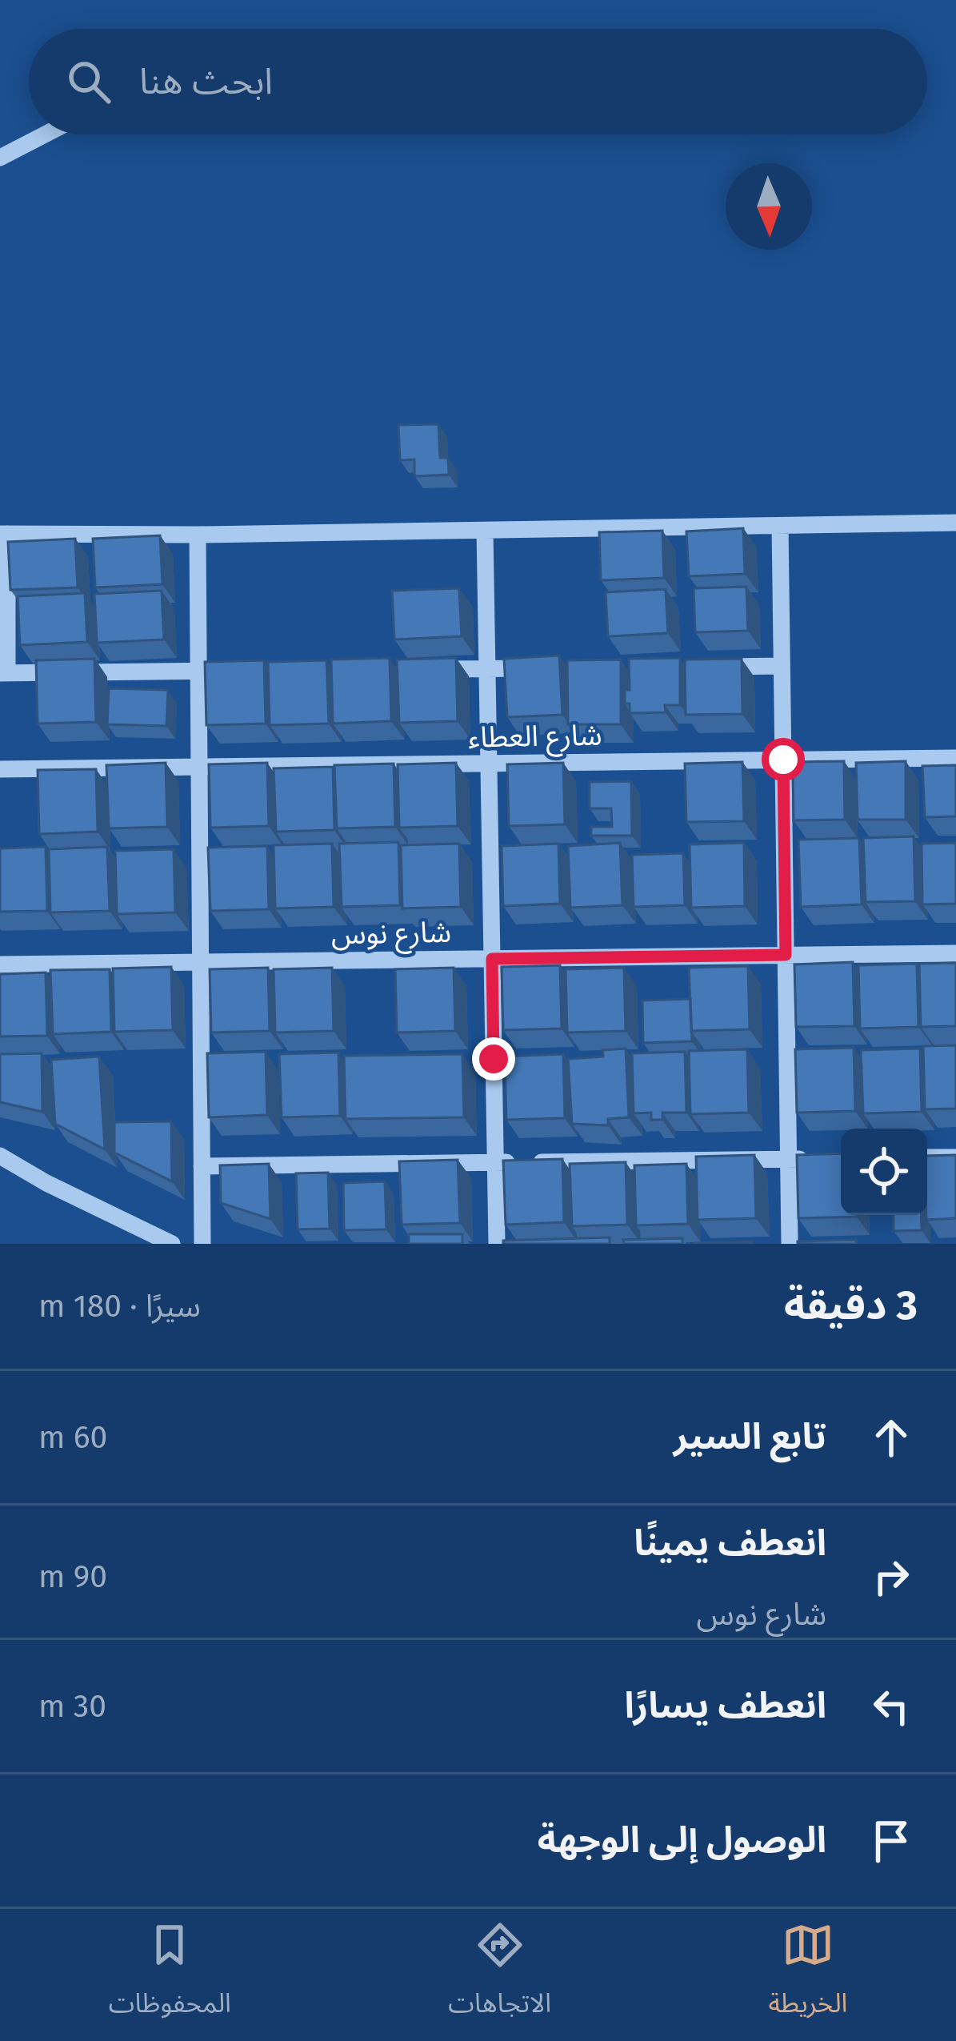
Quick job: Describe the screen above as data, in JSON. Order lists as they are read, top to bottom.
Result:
{
  "streets": {
    "street": ["شارع العطاء", "شارع نوس"]
  },
  "north": "bottom",
  "page": {
    "search": "ابحث هنا",
    "heading": ["3 دقيقة", "سيرًا · 180 m"],
    "list": [
      ["تابع السير", "60 m"],
      ["انعطف يمينًا", "شارع نوس", "90 m"],
      ["انعطف يسارًا", "30 m"],
      "الوصول إلى الوجهة"
    ],
    "nav": ["الخريطة", "الاتجاهات", "المحفوظات"]
  }
}
